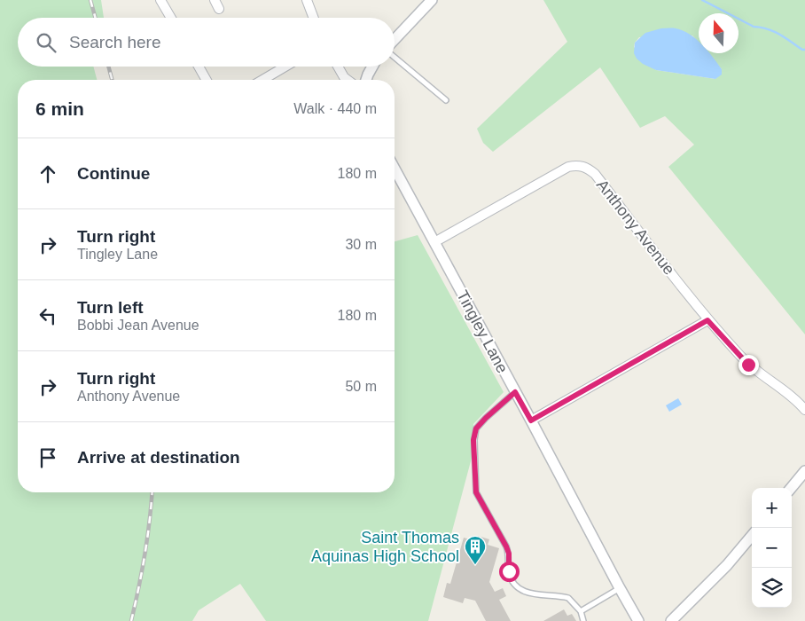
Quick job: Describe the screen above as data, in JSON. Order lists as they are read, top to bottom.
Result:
{
  "streets": {
    "street": ["Anthony Avenue", "Tingley Lane"]
  },
  "crossings": [
    ["Anthony Avenue", "Tingley Lane"]
  ],
  "places": {
    "building": ["Saint Thomas Aquinas High School"]
  },
  "north": "top",
  "page": {
    "search": "Search here",
    "heading": ["6 min", "Walk · 440 m"],
    "list": [
      ["Continue", "180 m"],
      ["Turn right", "Tingley Lane", "30 m"],
      ["Turn left", "Bobbi Jean Avenue", "180 m"],
      ["Turn right", "Anthony Avenue", "50 m"],
      "Arrive at destination"
    ],
    "map_buttons": ["+", "−"]
  }
}
